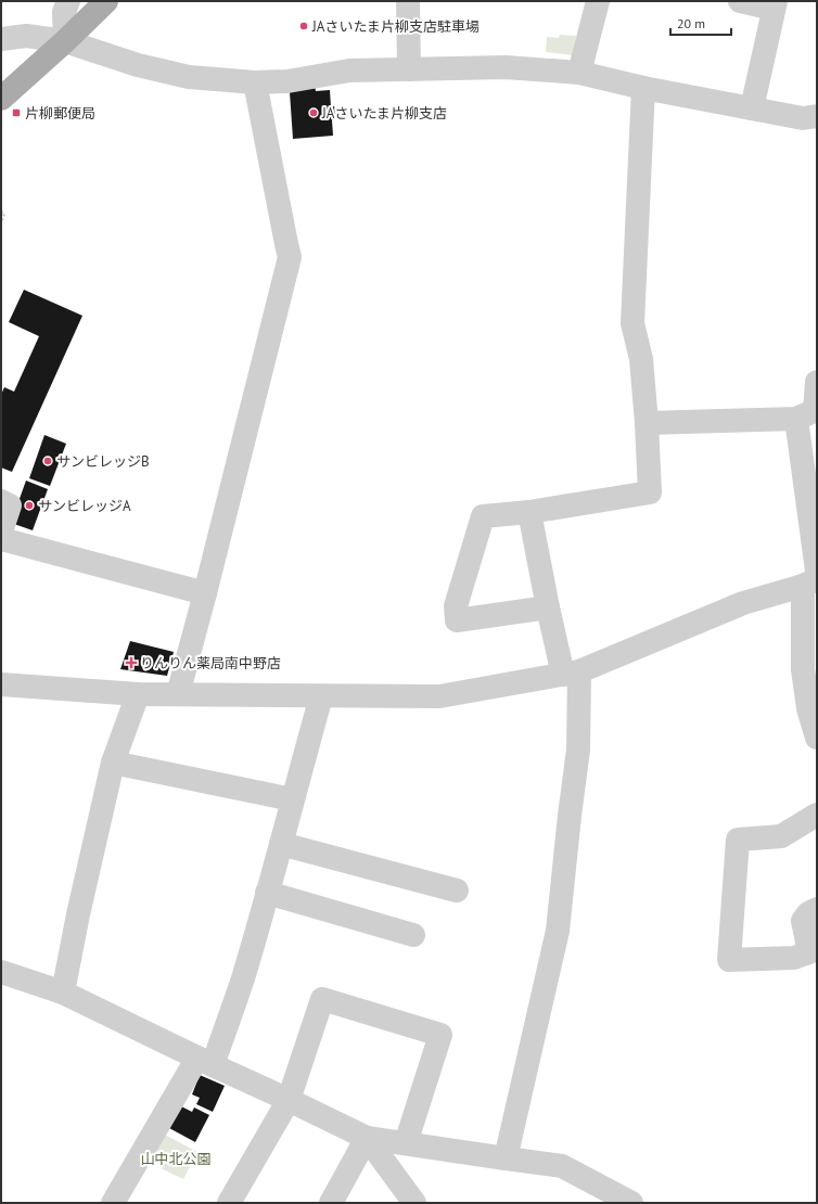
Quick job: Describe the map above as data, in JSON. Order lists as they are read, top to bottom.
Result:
{
  "parks": ["山中北公園"],
  "places": {
    "other": [
      "JAさいたま片柳支店駐車場",
      "JAさいたま片柳支店",
      "サンビレッジB",
      "サンビレッジA"
    ],
    "transit": ["片柳郵便局"],
    "health": ["りんりん薬局南中野店"]
  },
  "scale_bar": "20 m"
}
